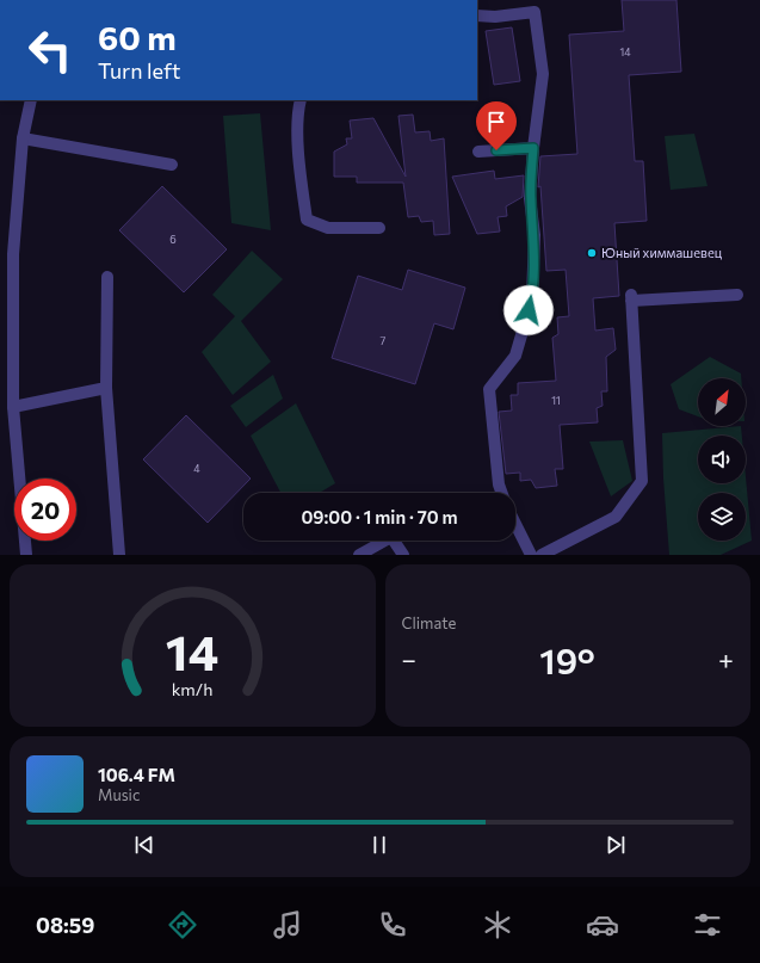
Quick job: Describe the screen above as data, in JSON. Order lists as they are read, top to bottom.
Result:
{
  "places": ["Юный химмашевец"],
  "house_numbers": [
    "14",
    "6",
    "7",
    "11",
    "4"
  ],
  "north": "top right",
  "page": {
    "turn": ["60 m", "Turn left"],
    "limit": "20",
    "trip": "09:00 · 1 min · 70 m",
    "tile": "Climate",
    "heat": ["−", "19°", "+"],
    "song": ["106.4 FM", "Music"],
    "tabs": "08:59",
    "gauge": ["14", "km/h"]
  }
}
